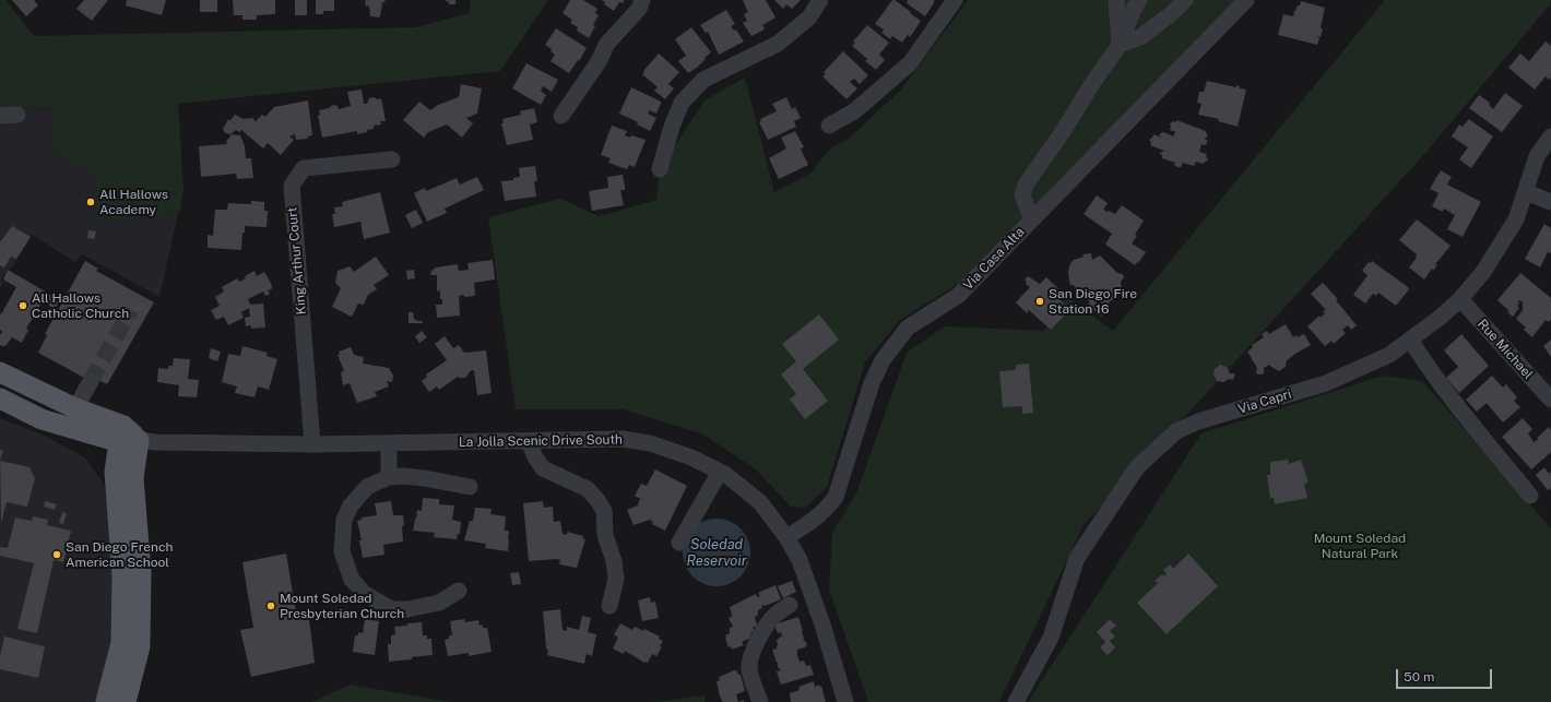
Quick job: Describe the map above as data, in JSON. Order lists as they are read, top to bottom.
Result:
{
  "streets": {
    "main road": ["La Jolla Scenic Drive South"],
    "street": [
      "Via Casa Alta",
      "King Arthur Court",
      "Rue Michael",
      "Via Capri"
    ]
  },
  "crossings": [
    ["Via Casa Alta", "La Jolla Scenic Drive South"],
    ["King Arthur Court", "La Jolla Scenic Drive South"],
    ["Rue Michael", "Via Capri"]
  ],
  "water": ["Soledad Reservoir"],
  "parks": ["Mount Soledad Natural Park"],
  "places": [
    "All Hallows Academy",
    "San Diego Fire Station 16",
    "All Hallows Catholic Church",
    "San Diego French American School",
    "Mount Soledad Presbyterian Church"
  ],
  "scale_bar": "50 m"
}
